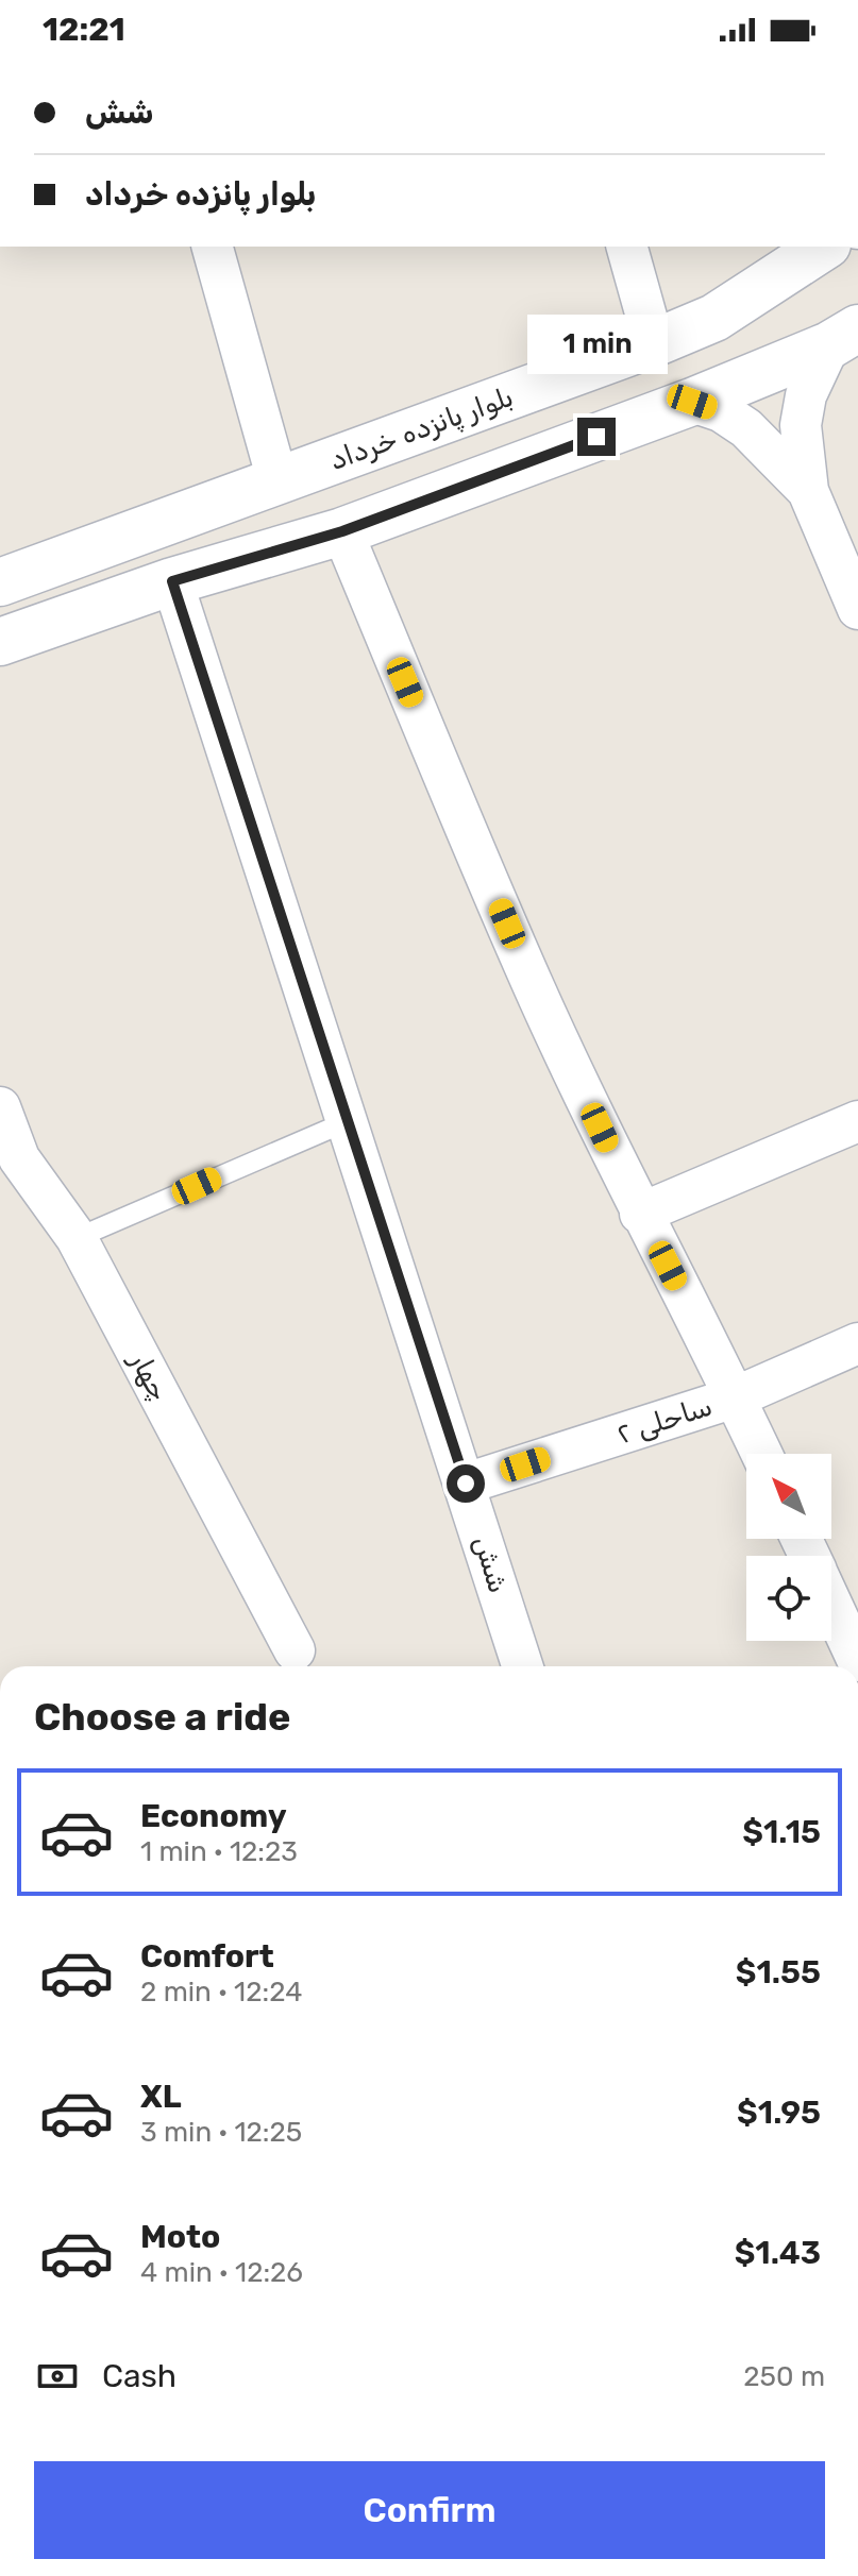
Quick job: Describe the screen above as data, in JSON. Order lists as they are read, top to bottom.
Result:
{
  "streets": {
    "main road": ["بلوار پانزده خرداد"],
    "street": ["چهار", "ساحلی ۲", "شش"]
  },
  "crossings": [
    ["ساحلی ۲", "شش"]
  ],
  "north": "top left",
  "page": {
    "status": "12:21",
    "banner": ["شش", "بلوار پانزده خرداد"],
    "bubble": "1 min",
    "heading": "Choose a ride",
    "list": [
      {
        "name": "Economy",
        "note": "1 min · 12:23",
        "value": "$1.15"
      },
      {
        "name": "Comfort",
        "note": "2 min · 12:24",
        "value": "$1.55"
      },
      {
        "name": "XL",
        "note": "3 min · 12:25",
        "value": "$1.95"
      },
      {
        "name": "Moto",
        "note": "4 min · 12:26",
        "value": "$1.43"
      }
    ],
    "pay": ["Cash", "250 m"],
    "buttons": "Confirm"
  }
}
